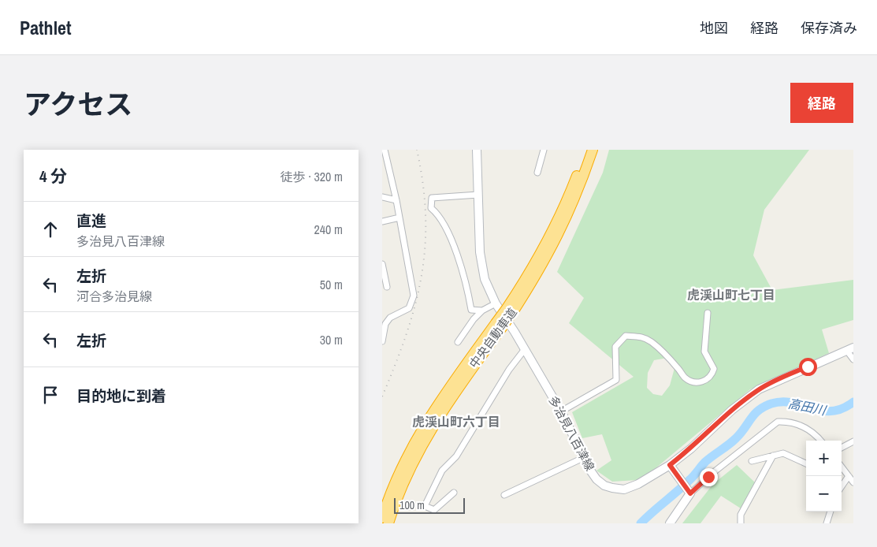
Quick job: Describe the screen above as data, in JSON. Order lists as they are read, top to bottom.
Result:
{
  "streets": {
    "highway": ["中央自動車道"],
    "main road": ["多治見八百津線"]
  },
  "districts": ["虎渓山町七丁目", "虎渓山町六丁目"],
  "water": ["高田川"],
  "scale_bar": "100 m",
  "page": {
    "header": "Pathlet",
    "nav": ["地図", "経路", "保存済み"],
    "title": "アクセス",
    "buttons": "経路",
    "heading": ["4 分", "徒歩 · 320 m"],
    "list": [
      ["直進", "多治見八百津線", "240 m"],
      ["左折", "河合多治見線", "50 m"],
      ["左折", "30 m"],
      "目的地に到着"
    ],
    "map_buttons": ["+", "−"],
    "scale": "100 m"
  }
}
